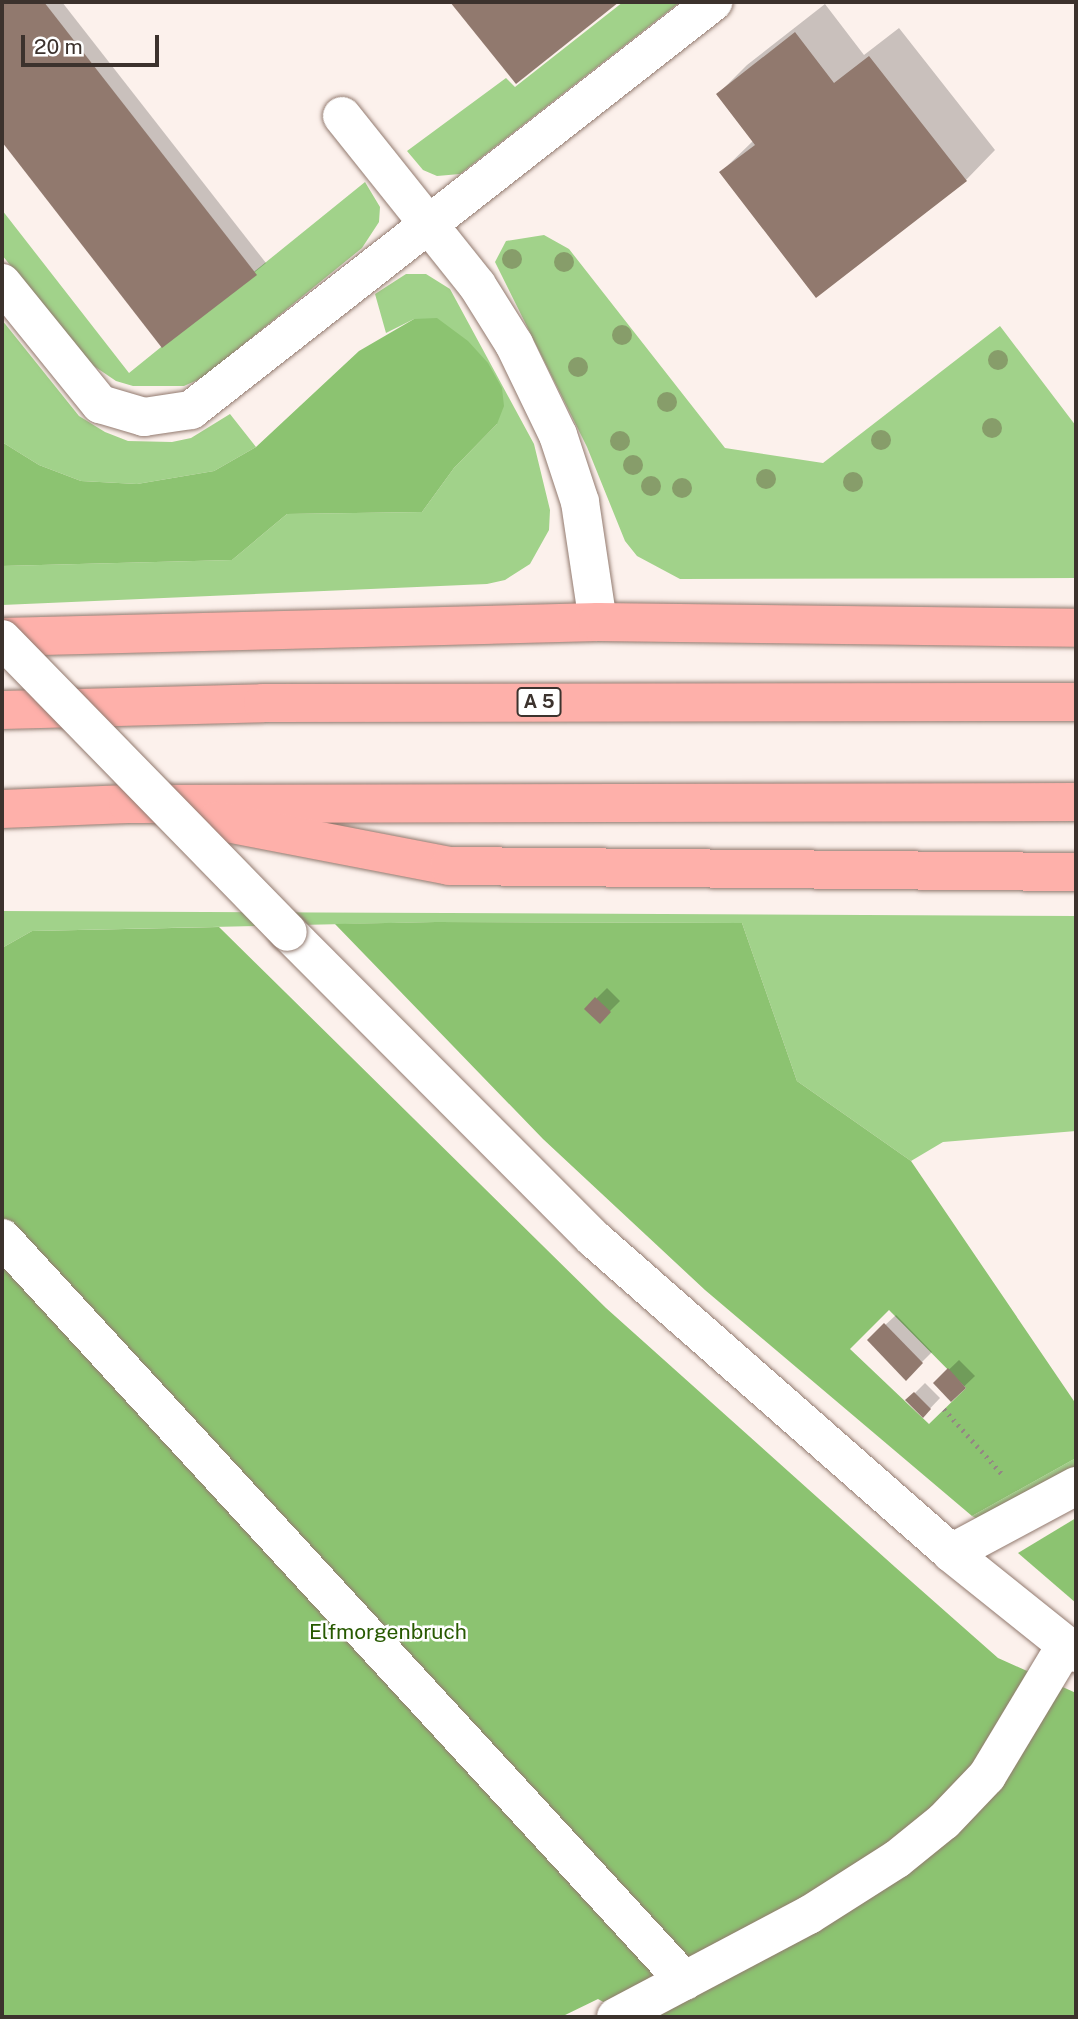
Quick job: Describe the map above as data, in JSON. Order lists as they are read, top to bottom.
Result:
{
  "streets": {
    "highway": ["A 5"]
  },
  "parks": ["Elfmorgenbruch"],
  "scale_bar": "20 m"
}
